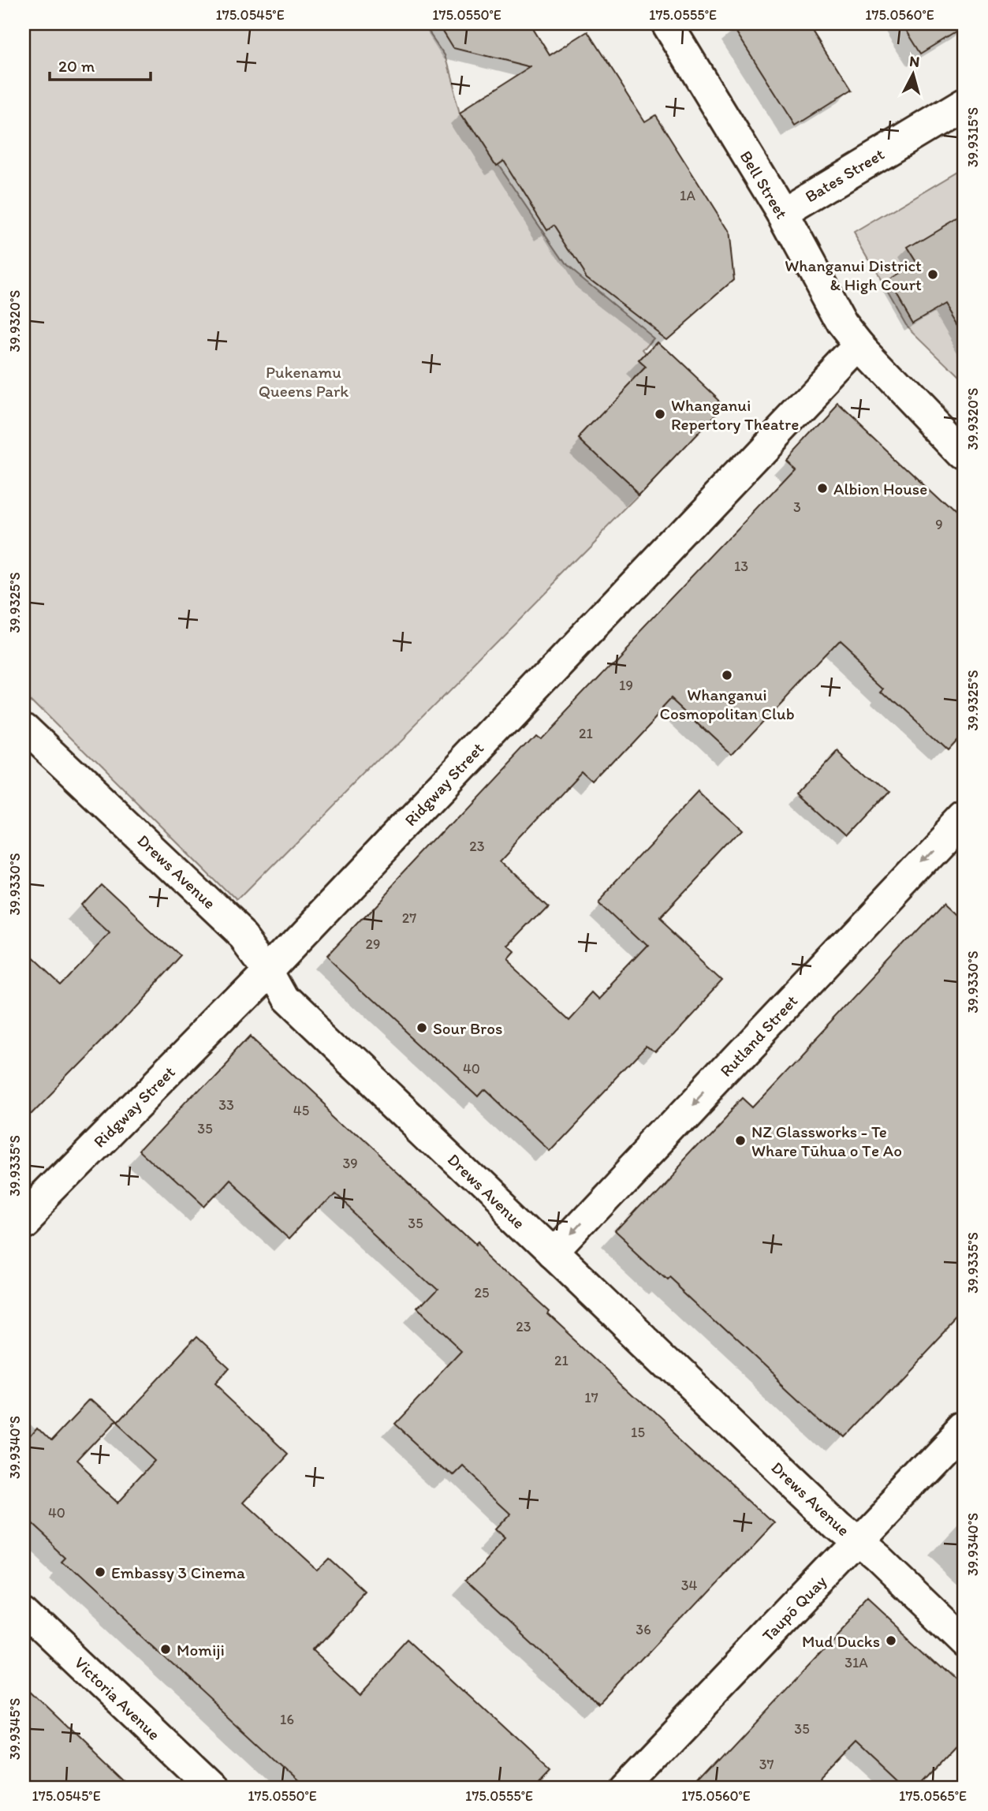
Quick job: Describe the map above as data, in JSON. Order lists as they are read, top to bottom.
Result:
{
  "streets": {
    "street": [
      "Bates Street",
      "Bell Street",
      "Ridgway Street",
      "Drews Avenue",
      "Rutland Street",
      "Taupō Quay",
      "Victoria Avenue"
    ]
  },
  "crossings": [
    ["Bates Street", "Bell Street"],
    ["Bell Street", "Ridgway Street"],
    ["Ridgway Street", "Drews Avenue"],
    ["Drews Avenue", "Rutland Street"],
    ["Drews Avenue", "Taupō Quay"]
  ],
  "one_way": ["Rutland Street"],
  "parks": ["Pukenamu Queens Park"],
  "places": [
    "Whanganui District & High Court",
    "Whanganui Repertory Theatre",
    "Albion House",
    "Whanganui Cosmopolitan Club",
    "Sour Bros",
    "NZ Glassworks - Te Whare Tūhua o Te Ao",
    "Embassy 3 Cinema",
    "Mud Ducks",
    "Momiji"
  ],
  "house_numbers": [
    "1A",
    "3",
    "9",
    "13",
    "19",
    "21",
    "23",
    "27",
    "29",
    "40",
    "33",
    "45",
    "35",
    "39",
    "35",
    "25",
    "23",
    "21",
    "17",
    "15",
    "40",
    "34",
    "36",
    "31A",
    "16",
    "35",
    "37"
  ],
  "scale_bar": "20 m",
  "north": "top",
  "coordinates": [
    "175.0545°E",
    "175.0550°E",
    "175.0555°E",
    "175.0560°E",
    "39.9315°S",
    "39.9320°S",
    "39.9325°S",
    "39.9330°S",
    "39.9335°S",
    "39.9340°S",
    "39.9345°S",
    "175.0565°E"
  ]
}
